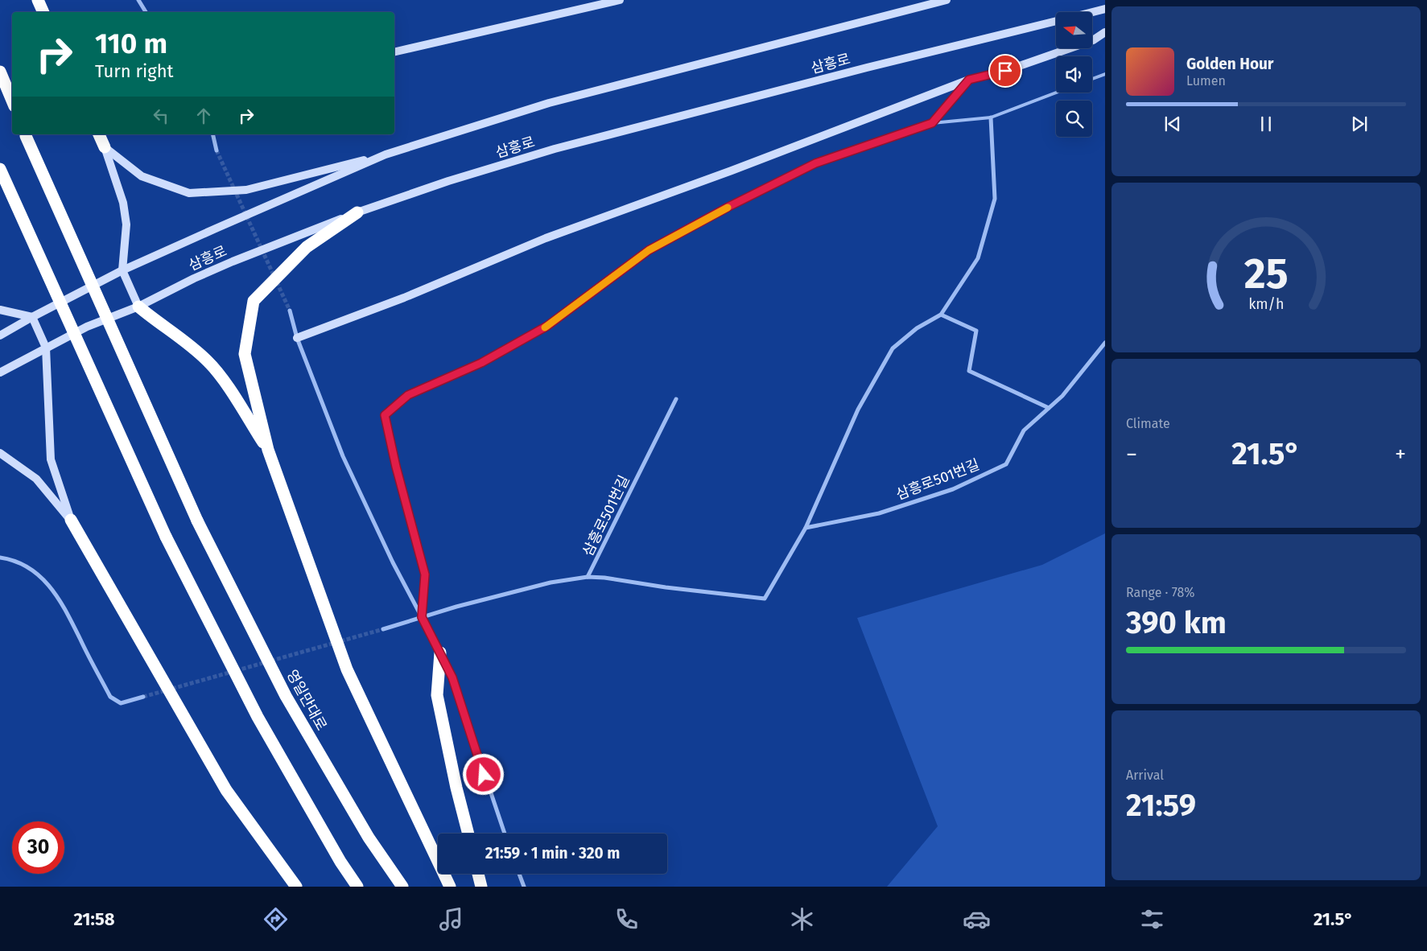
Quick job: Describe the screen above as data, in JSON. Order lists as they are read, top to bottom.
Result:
{
  "streets": {
    "highway": ["영일만대로"],
    "main road": ["삼흥로"],
    "street": ["삼흥로501번길"]
  },
  "north": "left",
  "page": {
    "turn": ["110 m", "Turn right"],
    "song": ["Golden Hour", "Lumen"],
    "tile": [
      "Climate",
      ["Range · 78%", "390 km"],
      ["Arrival", "21:59"]
    ],
    "heat": ["−", "21.5°", "+"],
    "limit": "30",
    "trip": "21:59 · 1 min · 320 m",
    "tabs": ["21:58", "21.5°"],
    "gauge": ["25", "km/h"]
  }
}
